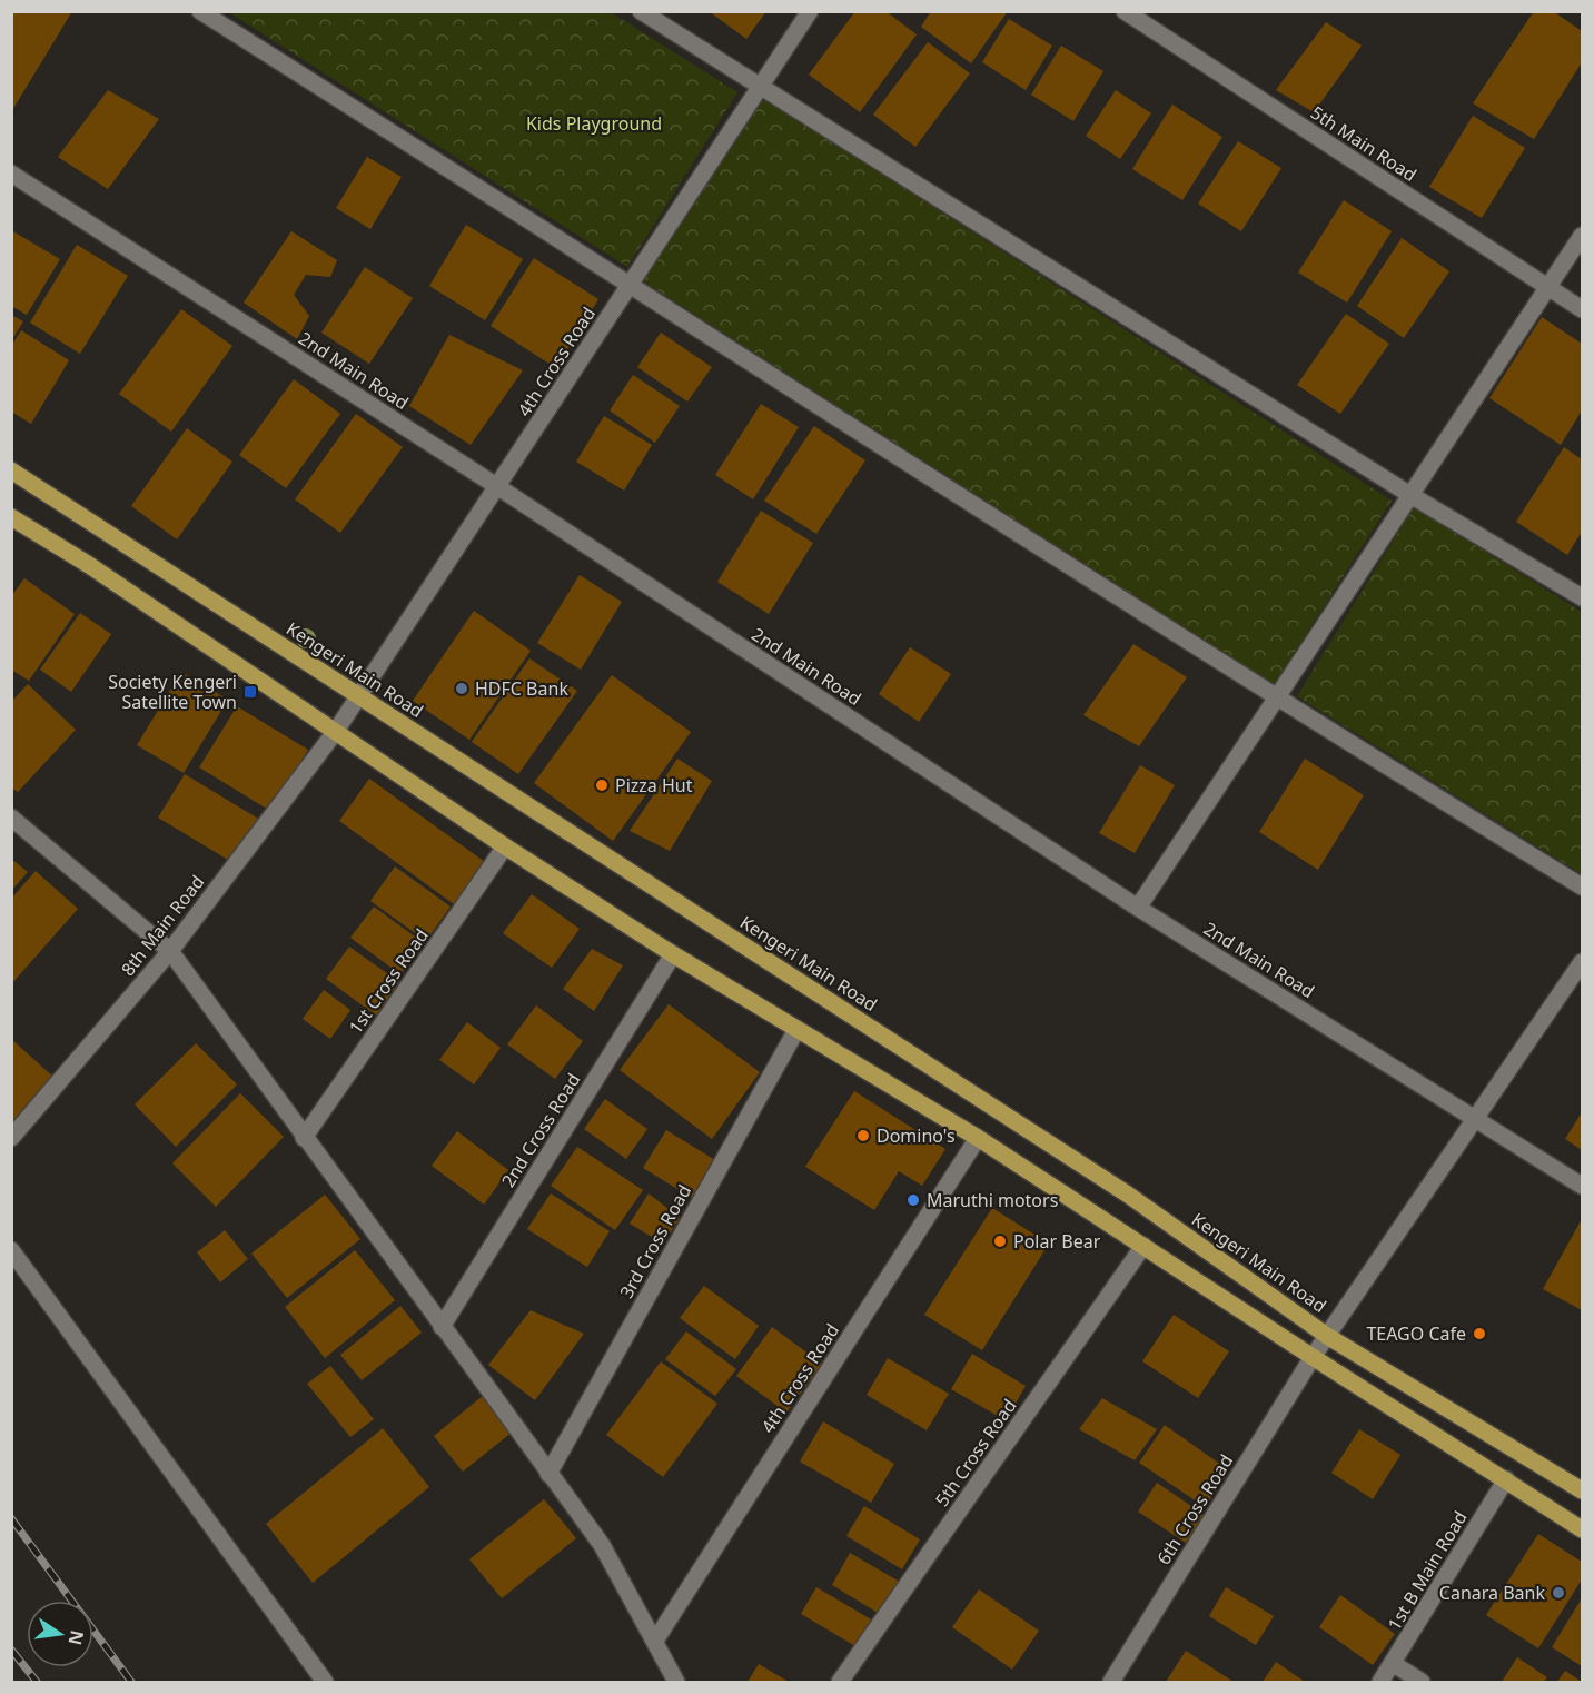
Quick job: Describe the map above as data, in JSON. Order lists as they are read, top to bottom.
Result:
{
  "streets": {
    "main road": ["Kengeri Main Road"],
    "street": [
      "5th Main Road",
      "4th Cross Road",
      "2nd Main Road",
      "8th Main Road",
      "1st Cross Road",
      "2nd Cross Road",
      "3rd Cross Road",
      "5th Cross Road",
      "6th Cross Road",
      "1st B Main Road"
    ]
  },
  "crossings": [
    ["4th Cross Road", "2nd Main Road"],
    ["4th Cross Road", "Kengeri Main Road"],
    ["4th Cross Road", "8th Main Road"],
    ["2nd Main Road", "6th Cross Road"],
    ["Kengeri Main Road", "6th Cross Road"]
  ],
  "parks": ["Kids Playground"],
  "places": {
    "other": [
      "HDFC Bank",
      "Pizza Hut",
      "Domino's",
      "Maruthi motors",
      "Polar Bear",
      "TEAGO Cafe",
      "Canara Bank"
    ],
    "transit": ["Society Kengeri Satellite Town"]
  },
  "north": "right"
}
